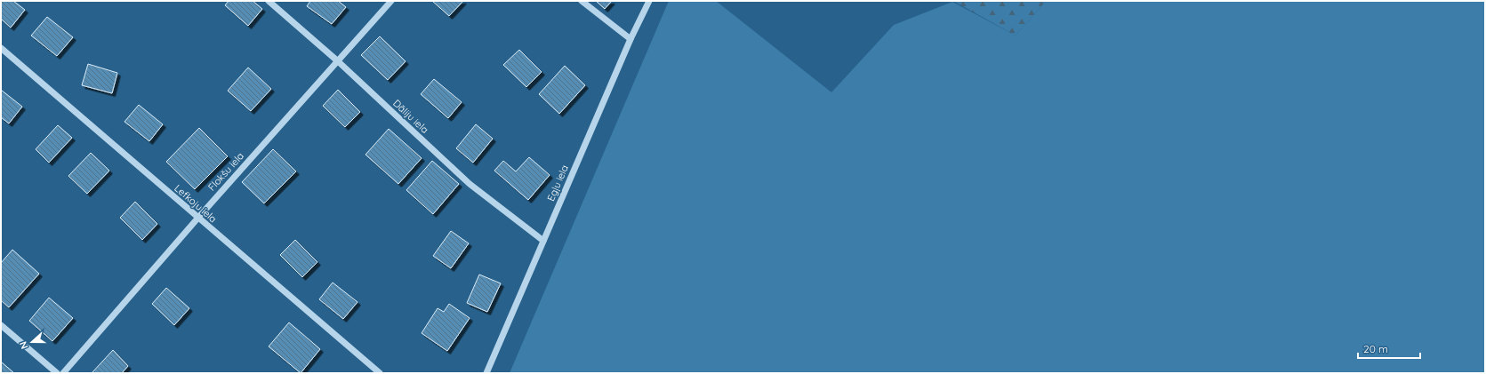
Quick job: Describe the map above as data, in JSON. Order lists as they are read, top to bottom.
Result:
{
  "streets": {
    "street": [
      "Dāliju iela",
      "Flokšu iela",
      "Egļu iela",
      "Lefkoju iela"
    ]
  },
  "crossings": [
    ["Dāliju iela", "Flokšu iela"],
    ["Dāliju iela", "Egļu iela"],
    ["Flokšu iela", "Lefkoju iela"]
  ],
  "scale_bar": "20 m",
  "north": "left"
}
